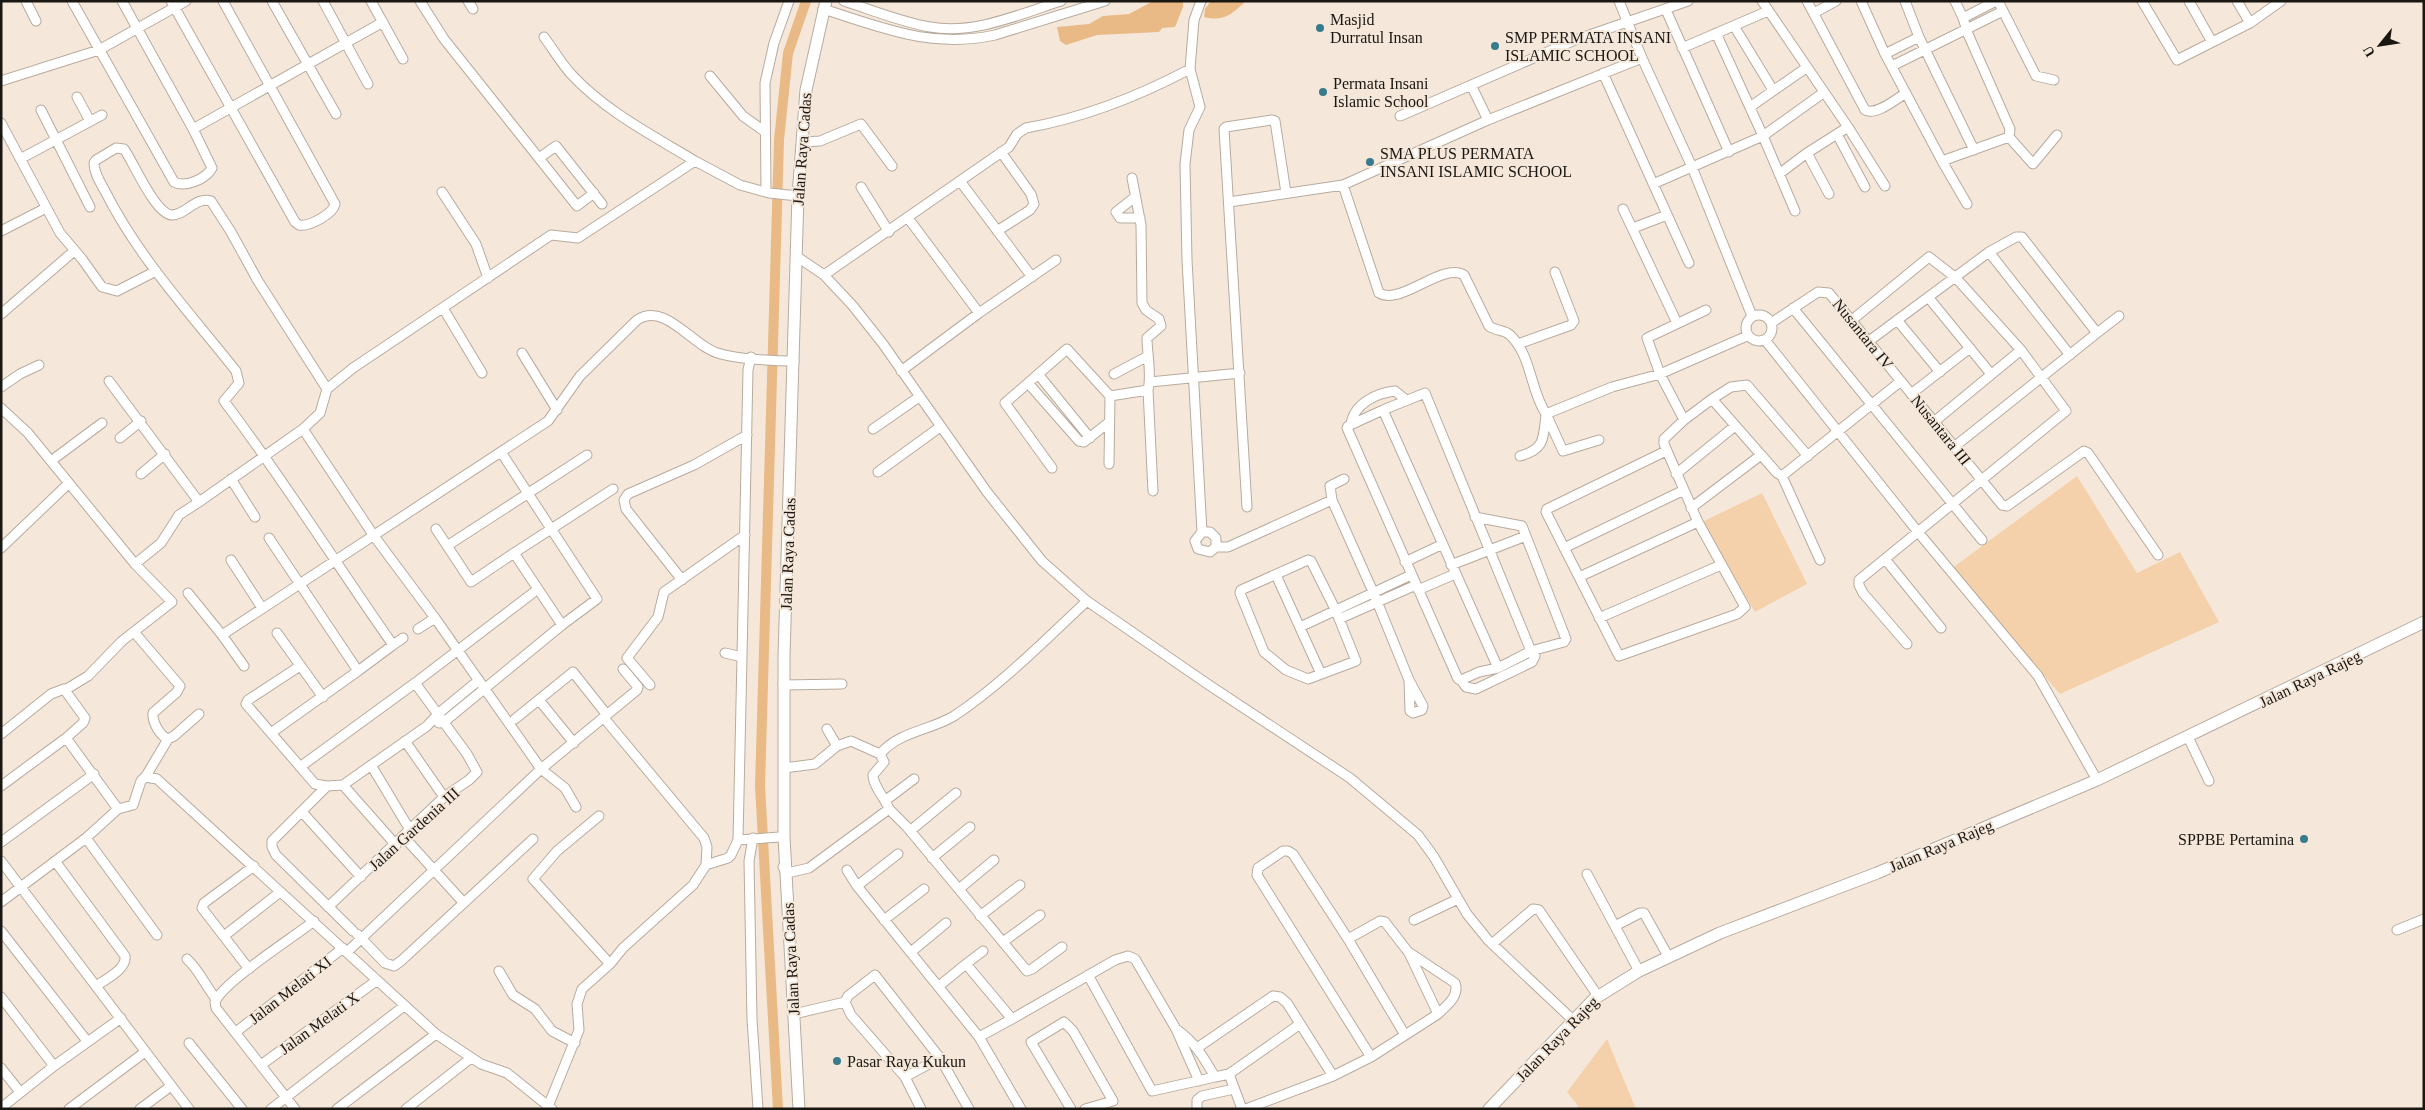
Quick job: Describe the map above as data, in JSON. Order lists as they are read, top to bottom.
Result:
{
  "streets": {
    "street": [
      "Jalan Raya Cadas",
      "Nusantara IV",
      "Nusantara III",
      "Jalan Raya Rajeg",
      "Jalan Gardenia III",
      "Jalan Melati XI",
      "Jalan Melati X"
    ]
  },
  "crossings": [
    ["Nusantara IV", "Nusantara III"]
  ],
  "places": [
    "Masjid Durratul Insan",
    "SMP PERMATA INSANI ISLAMIC SCHOOL",
    "Permata Insani Islamic School",
    "SMA PLUS PERMATA INSANI ISLAMIC SCHOOL",
    "SPPBE Pertamina",
    "Pasar Raya Kukun"
  ],
  "north": "bottom left"
}
